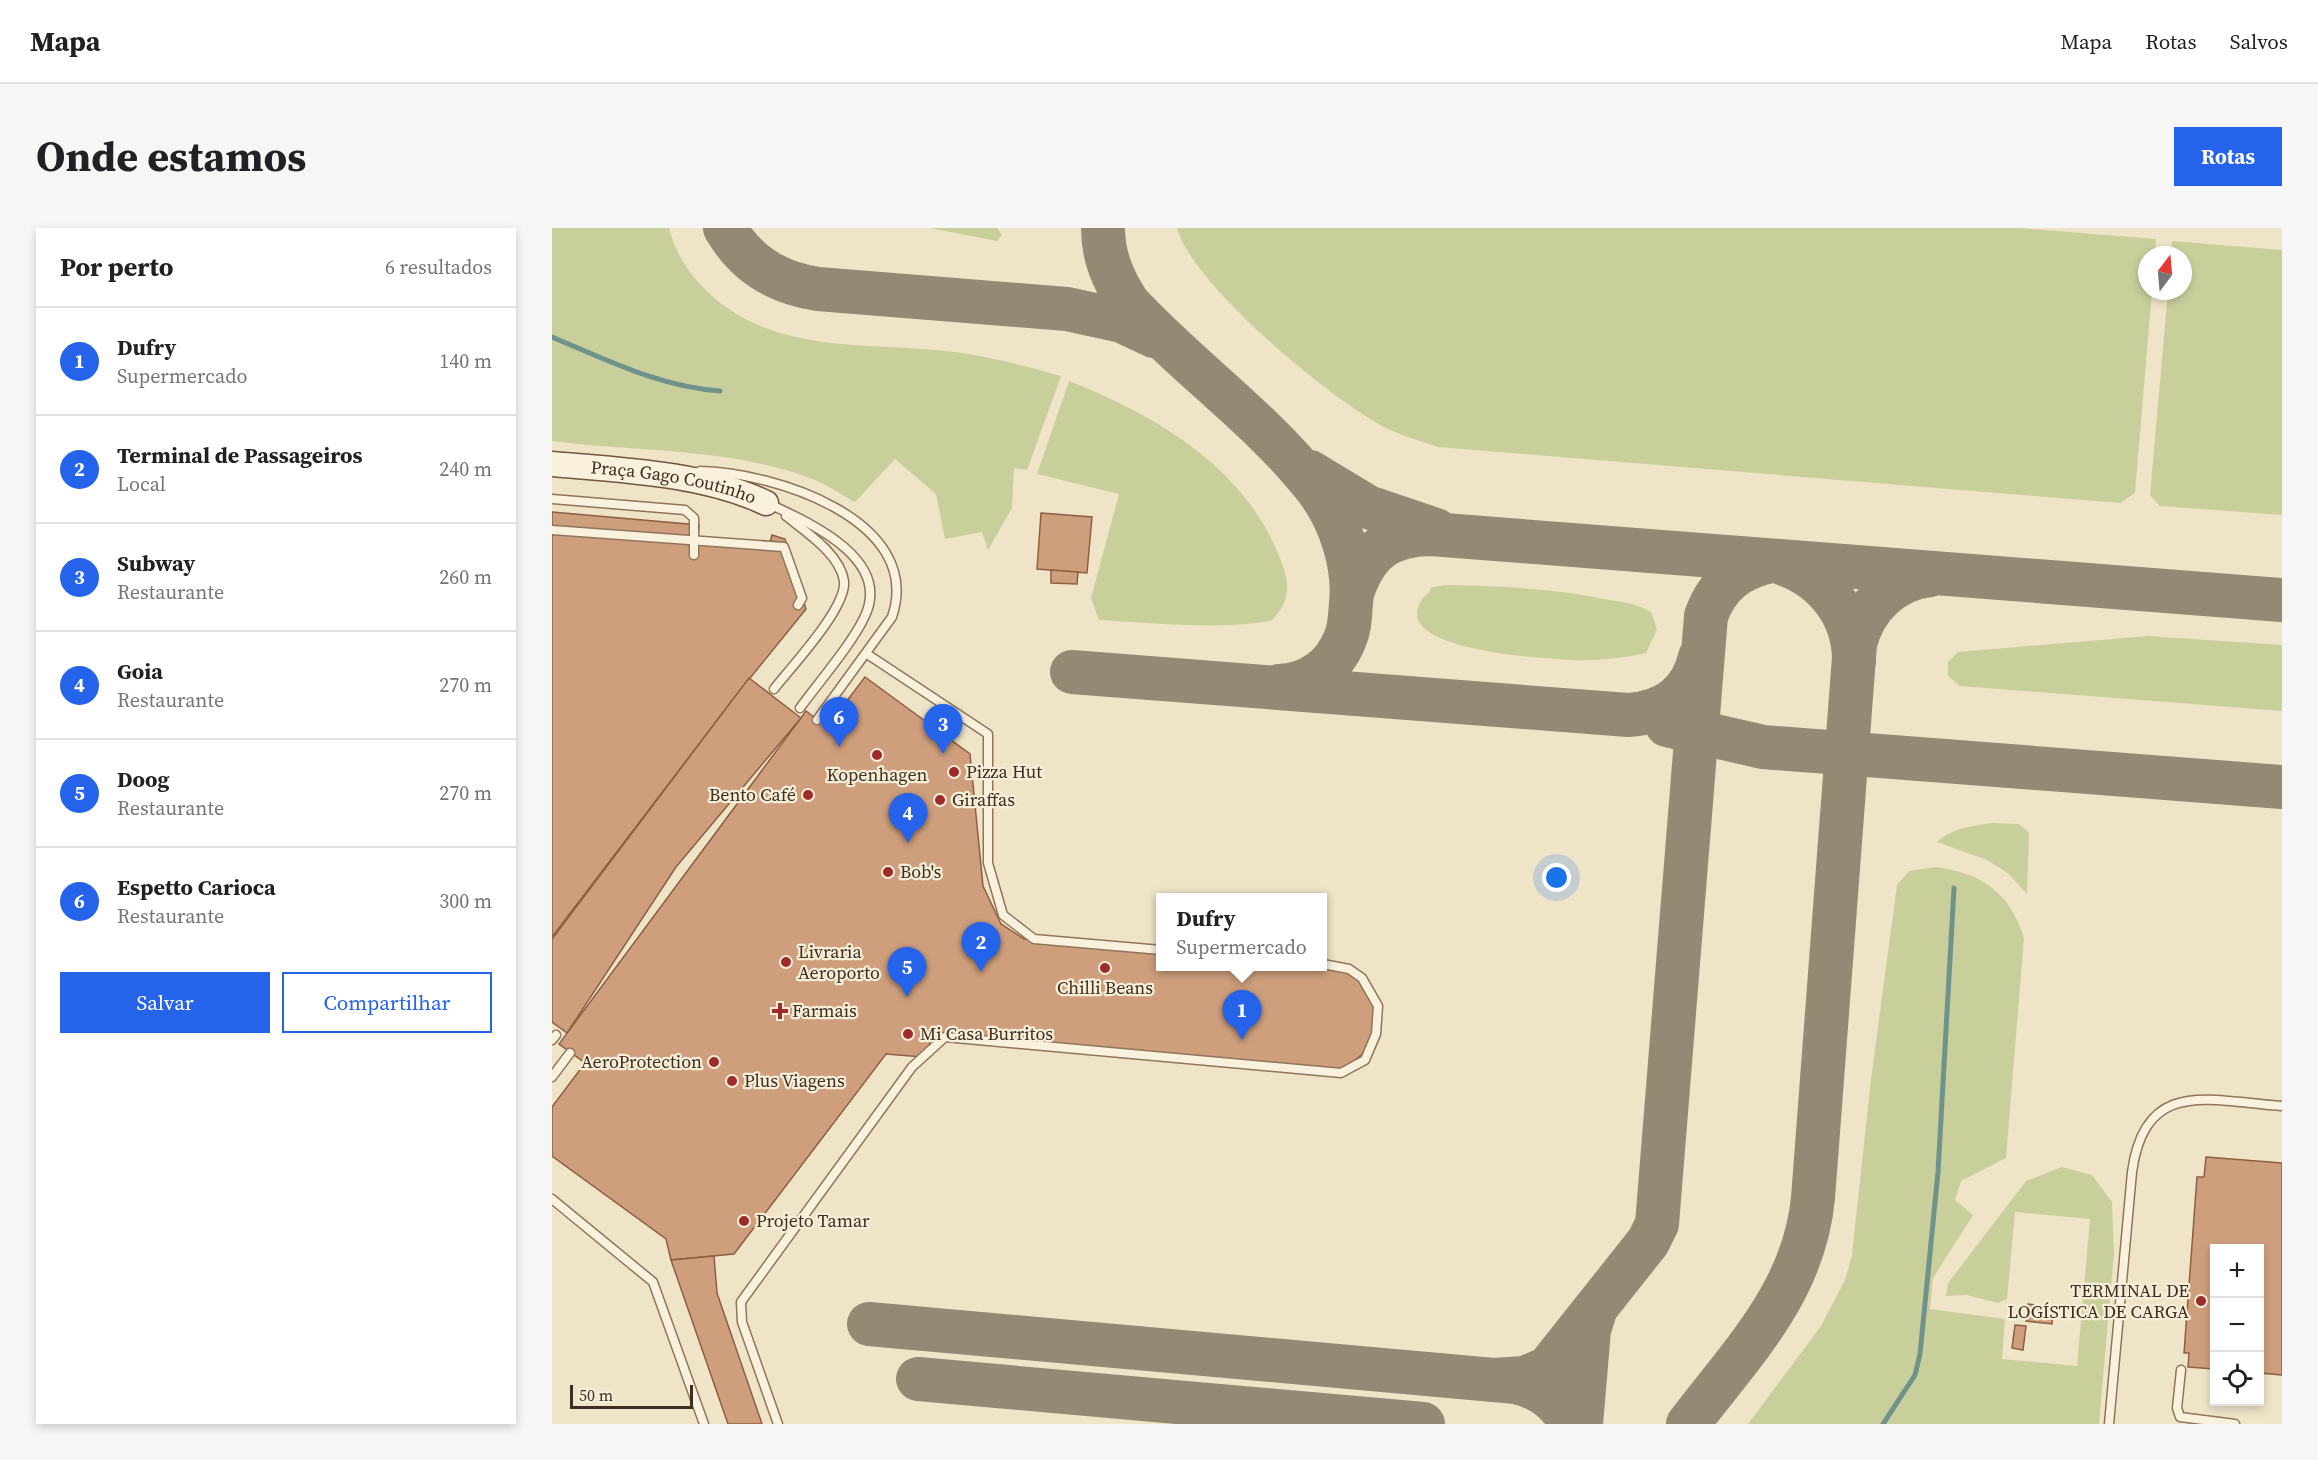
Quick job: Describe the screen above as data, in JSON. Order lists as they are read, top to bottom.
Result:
{
  "streets": {
    "main road": ["Praça Gago Coutinho"]
  },
  "places": {
    "other": [
      "Kopenhagen",
      "Pizza Hut",
      "Bento Café",
      "Giraffas",
      "Bob's",
      "Livraria Aeroporto",
      "Chilli Beans",
      "Mi Casa Burritos",
      "AeroProtection",
      "Plus Viagens",
      "Projeto Tamar",
      "TERMINAL DE LOGÍSTICA DE CARGA"
    ],
    "health": ["Farmais"]
  },
  "scale_bar": "50 m",
  "north": "top",
  "page": {
    "header": "Mapa",
    "nav": ["Mapa", "Rotas", "Salvos"],
    "title": "Onde estamos",
    "buttons": [
      "Rotas",
      ["Salvar", "Compartilhar"]
    ],
    "heading": ["Por perto", "6 resultados"],
    "list": [
      {
        "mark": "1",
        "name": "Dufry",
        "note": "Supermercado",
        "value": "140 m"
      },
      {
        "mark": "2",
        "name": "Terminal de Passageiros",
        "note": "Local",
        "value": "240 m"
      },
      {
        "mark": "3",
        "name": "Subway",
        "note": "Restaurante",
        "value": "260 m"
      },
      {
        "mark": "4",
        "name": "Goia",
        "note": "Restaurante",
        "value": "270 m"
      },
      {
        "mark": "5",
        "name": "Doog",
        "note": "Restaurante",
        "value": "270 m"
      },
      {
        "mark": "6",
        "name": "Espetto Carioca",
        "note": "Restaurante",
        "value": "300 m"
      }
    ],
    "pins": [
      "6",
      "3",
      "4",
      "2",
      "5",
      "1"
    ],
    "popup": ["Dufry", "Supermercado"],
    "map_buttons": ["+", "−"],
    "scale": "50 m"
  }
}
